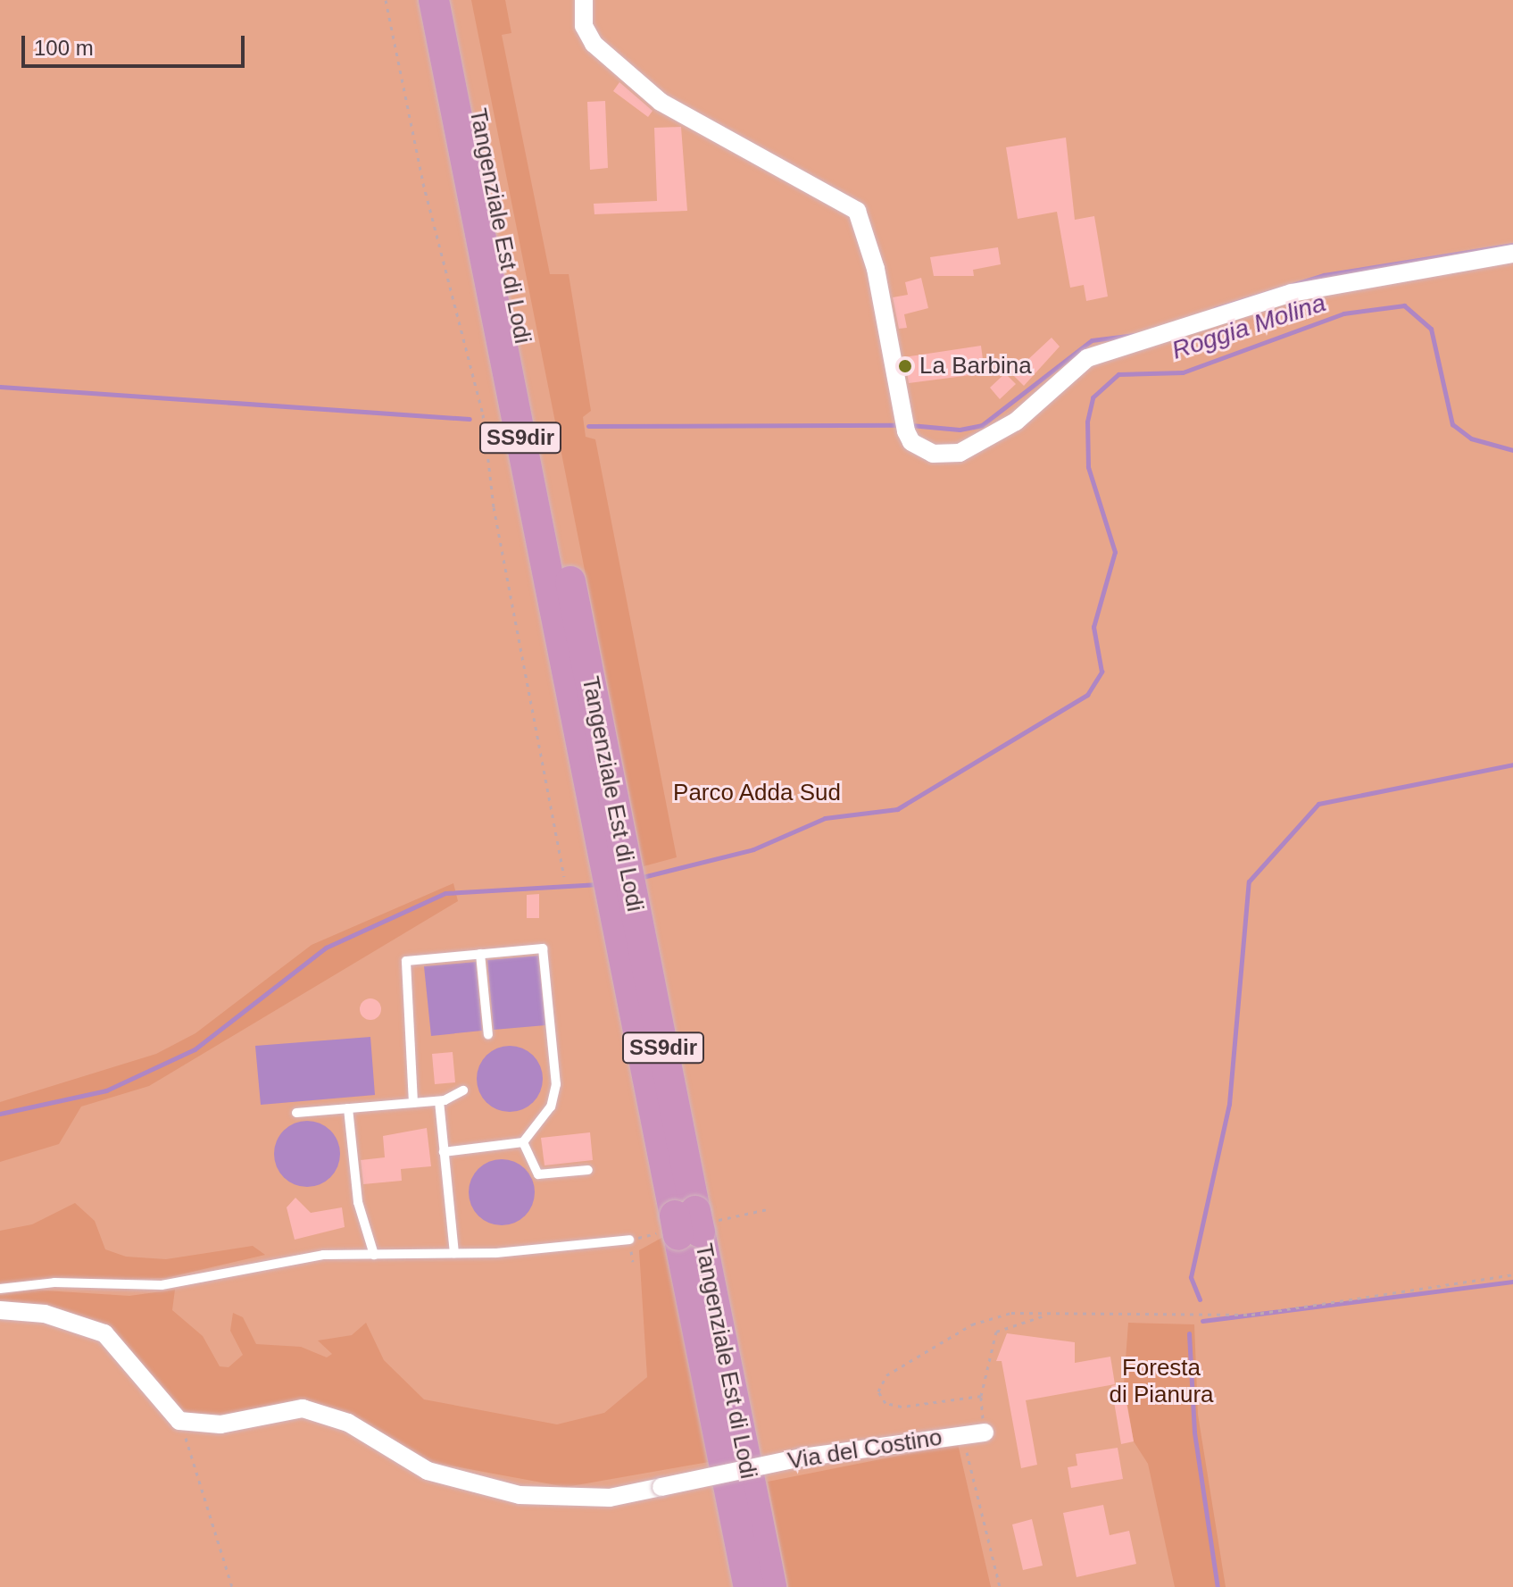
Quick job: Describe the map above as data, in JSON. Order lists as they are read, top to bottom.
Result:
{
  "streets": {
    "highway": ["Tangenziale Est di Lodi", "SS9dir"],
    "street": ["Via del Costino"]
  },
  "water": ["Roggia Molina"],
  "parks": ["Parco Adda Sud", "Foresta di Pianura"],
  "places": ["La Barbina"],
  "scale_bar": "100 m"
}
